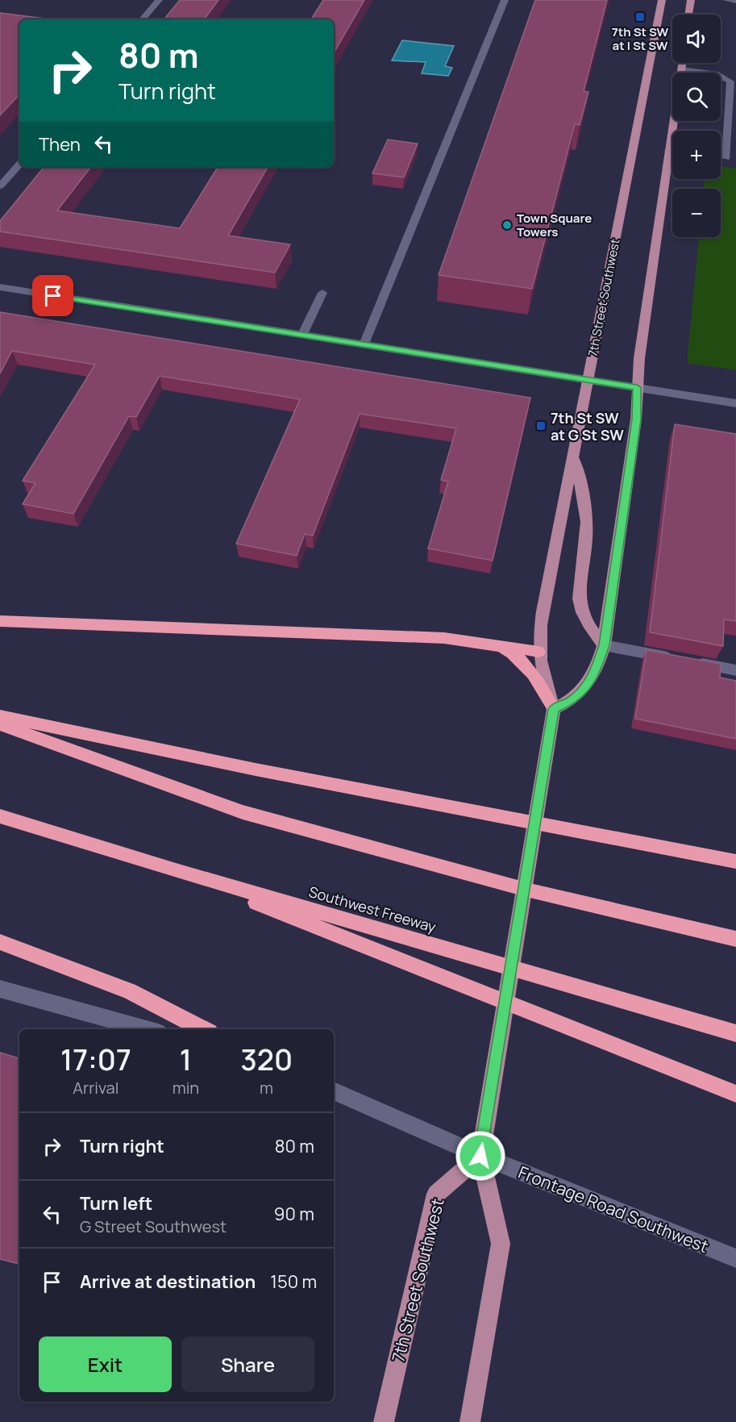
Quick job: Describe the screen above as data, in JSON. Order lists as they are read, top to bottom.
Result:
{
  "streets": {
    "highway": ["Southwest Freeway"],
    "main road": ["7th Street Southwest"],
    "street": ["Frontage Road Southwest"]
  },
  "crossings": [
    ["7th Street Southwest", "Frontage Road Southwest"]
  ],
  "places": {
    "transit": ["7th St SW at I St SW", "7th St SW at G St SW"],
    "other": ["Town Square Towers"]
  },
  "page": {
    "map_buttons": ["+", "−"],
    "turn": ["80 m", "Turn right"],
    "then": "Then",
    "eta": [
      "17:07",
      "Arrival",
      "1",
      "min",
      "320",
      "m"
    ],
    "list": [
      {
        "name": "Turn right",
        "value": "80 m"
      },
      {
        "name": "Turn left",
        "note": "G Street Southwest",
        "value": "90 m"
      },
      {
        "name": "Arrive at destination",
        "value": "150 m"
      }
    ],
    "buttons": ["Exit", "Share"]
  }
}
